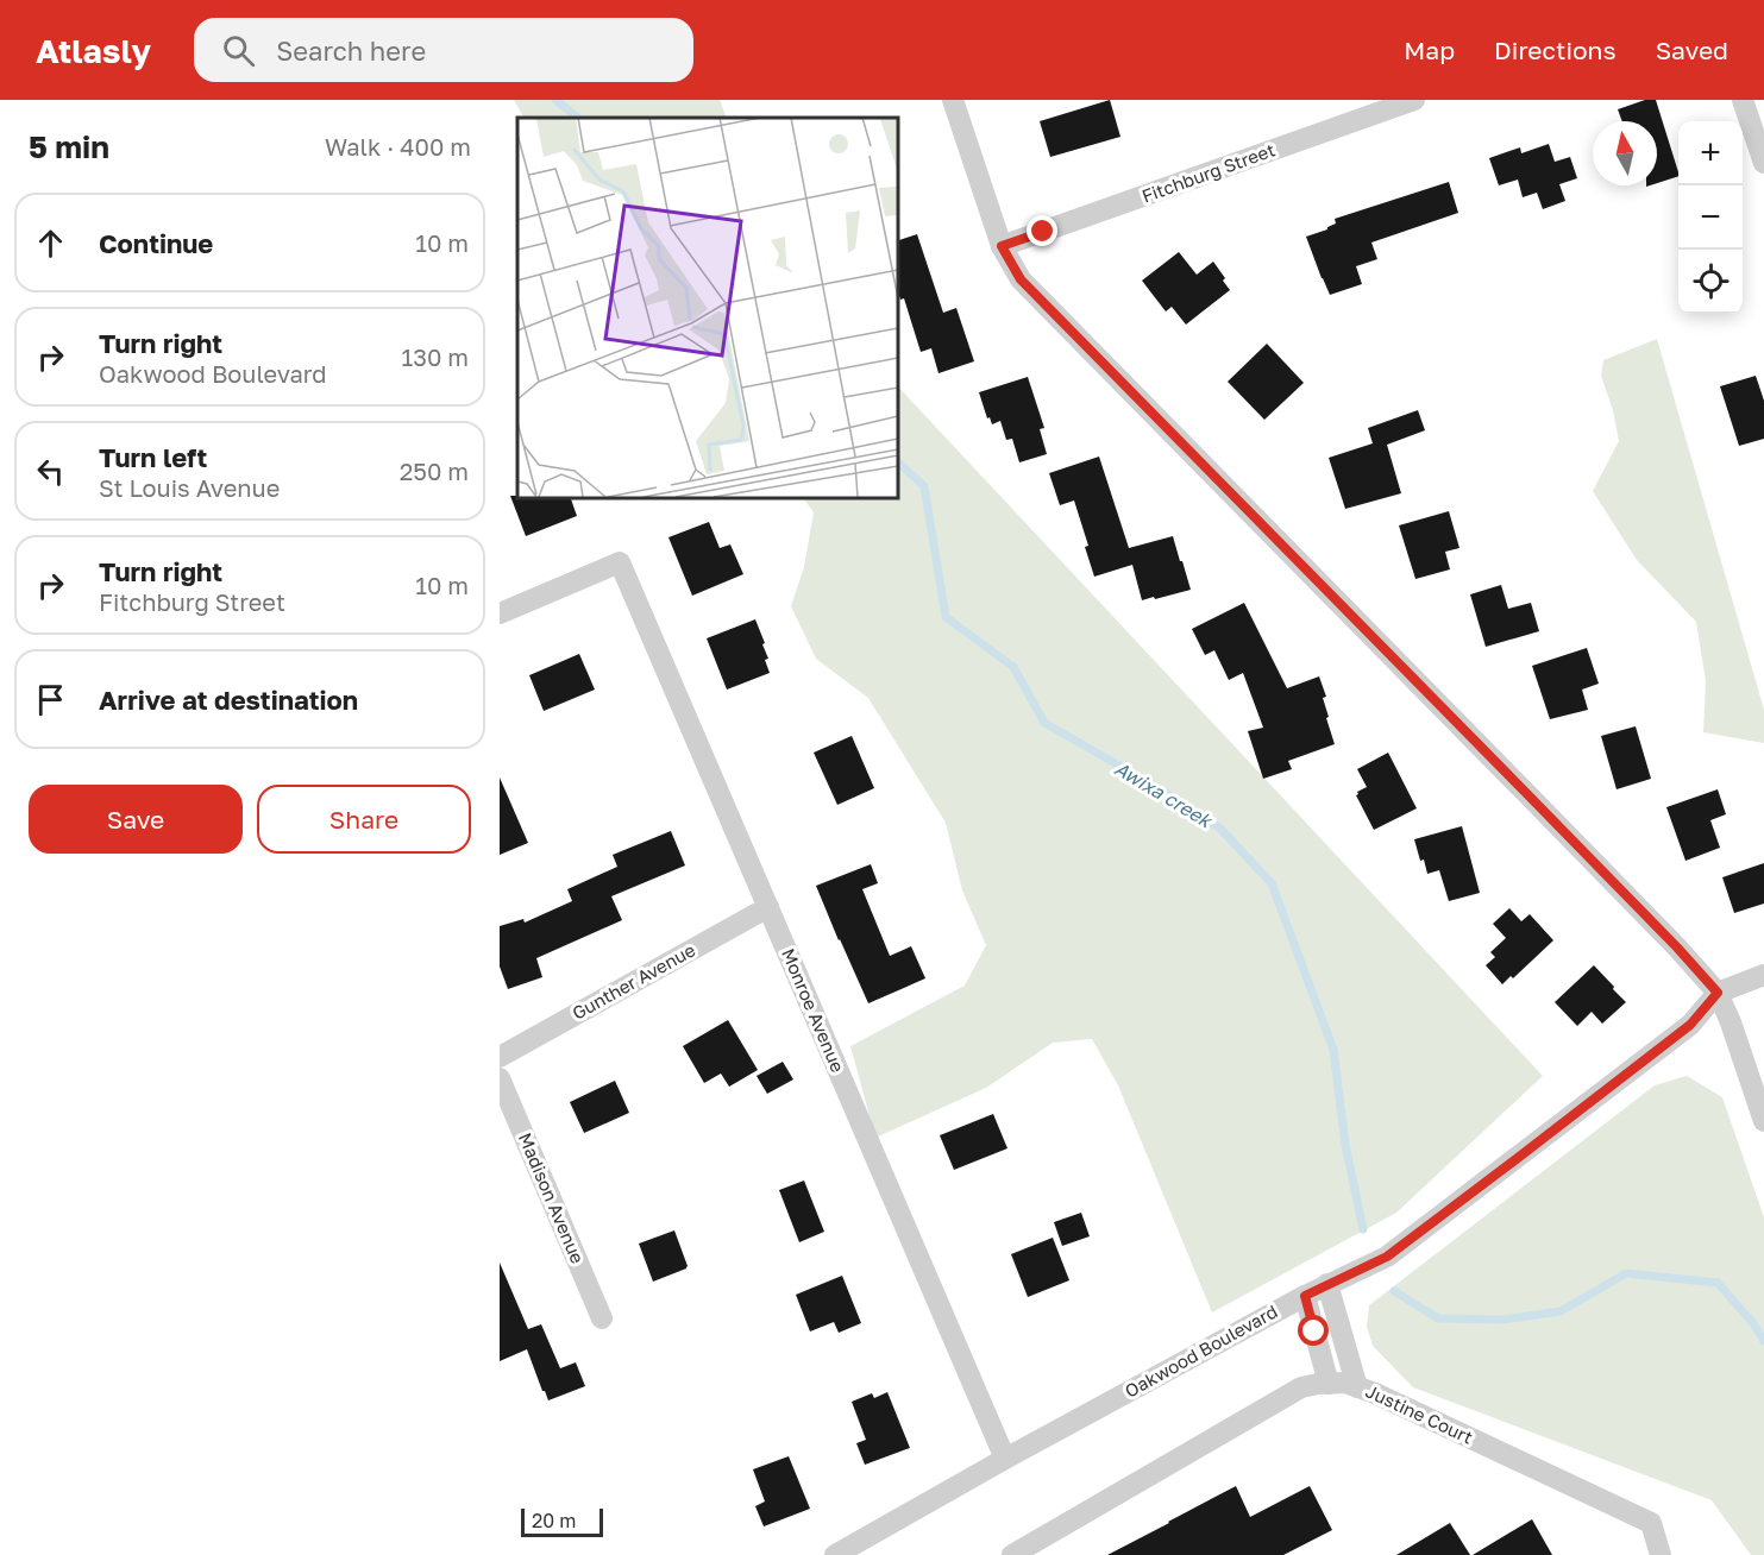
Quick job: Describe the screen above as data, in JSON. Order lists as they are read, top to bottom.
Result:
{
  "streets": {
    "street": [
      "Fitchburg Street",
      "Gunther Avenue",
      "Monroe Avenue",
      "Madison Avenue",
      "Oakwood Boulevard",
      "Justine Court"
    ]
  },
  "crossings": [
    ["Gunther Avenue", "Monroe Avenue"],
    ["Monroe Avenue", "Oakwood Boulevard"]
  ],
  "water": ["Awixa creek"],
  "scale_bar": "20 m",
  "north": "top",
  "page": {
    "header": "Atlasly",
    "search": "Search here",
    "nav": ["Map", "Directions", "Saved"],
    "heading": ["5 min", "Walk · 400 m"],
    "map_buttons": ["+", "−"],
    "list": [
      ["Continue", "10 m"],
      ["Turn right", "Oakwood Boulevard", "130 m"],
      ["Turn left", "St Louis Avenue", "250 m"],
      ["Turn right", "Fitchburg Street", "10 m"],
      "Arrive at destination"
    ],
    "buttons": ["Save", "Share"],
    "scale": "20 m"
  }
}
